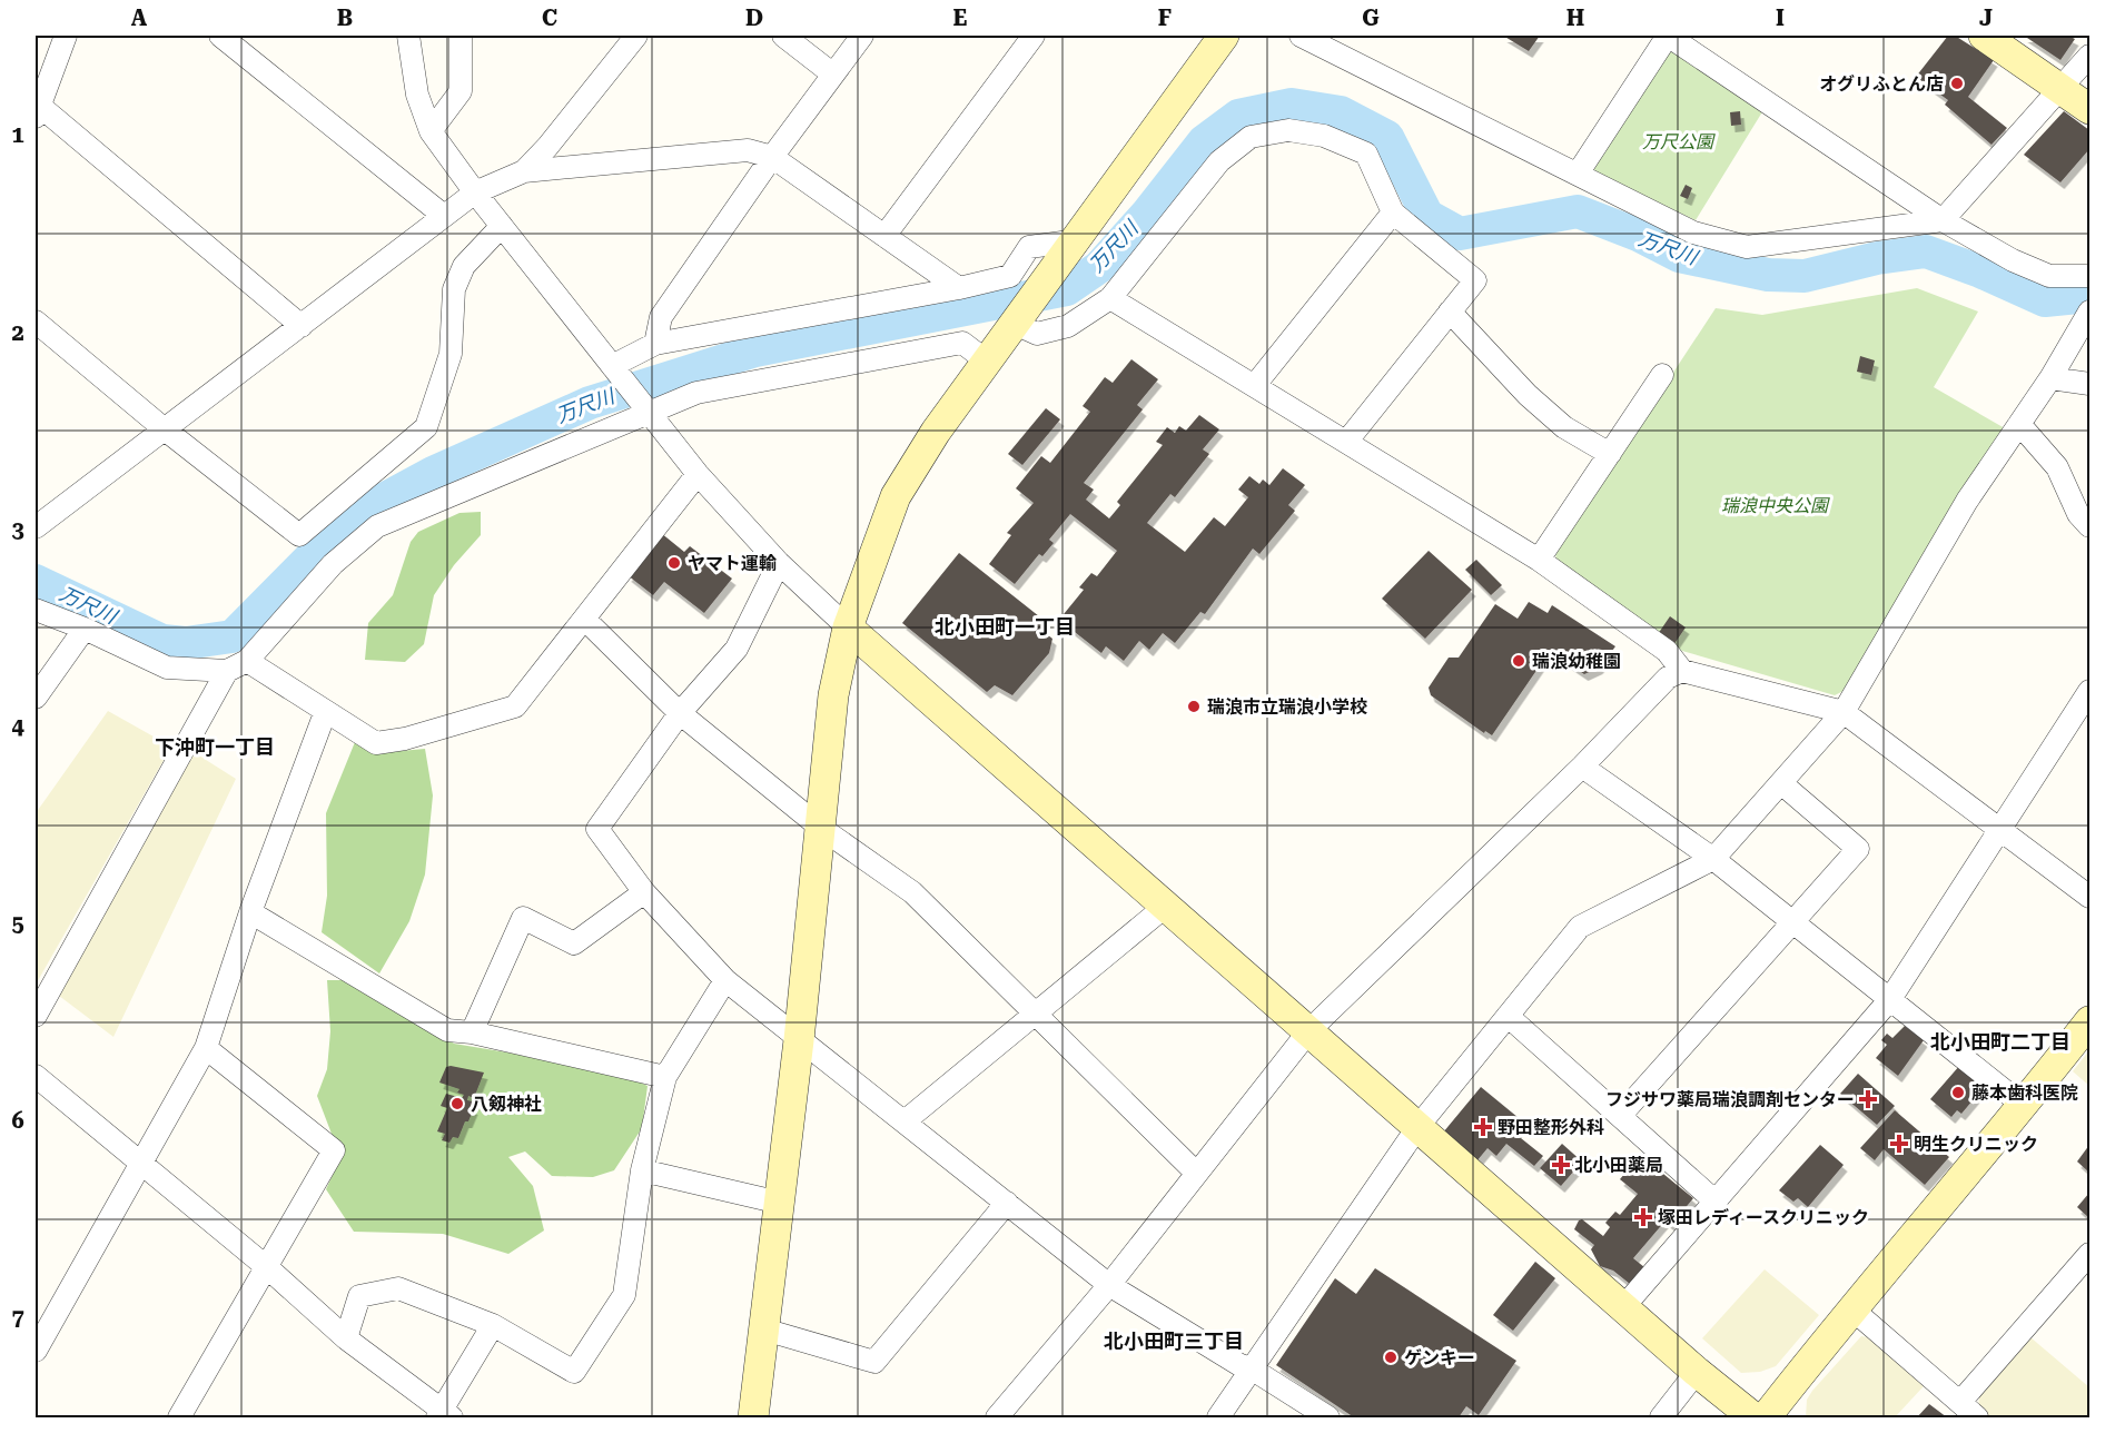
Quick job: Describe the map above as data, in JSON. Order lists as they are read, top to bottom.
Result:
{
  "districts": [
    "北小田町一丁目",
    "下沖町一丁目",
    "北小田町二丁目",
    "北小田町三丁目"
  ],
  "water": ["万尺川"],
  "parks": ["万尺公園", "瑞浪中央公園"],
  "places": {
    "other": [
      "オグリふとん店",
      "ヤマト運輸",
      "瑞浪幼稚園",
      "瑞浪市立瑞浪小学校",
      "藤本歯科医院",
      "八剱神社",
      "ゲンキー"
    ],
    "health": [
      "フジサワ薬局瑞浪調剤センター",
      "野田整形外科",
      "明生クリニック",
      "北小田薬局",
      "塚田レディースクリニック"
    ]
  },
  "grid": {
    "columns": [
      "A",
      "B",
      "C",
      "D",
      "E",
      "F",
      "G",
      "H",
      "I",
      "J"
    ],
    "rows": [
      "1",
      "2",
      "3",
      "4",
      "5",
      "6",
      "7"
    ]
  }
}
